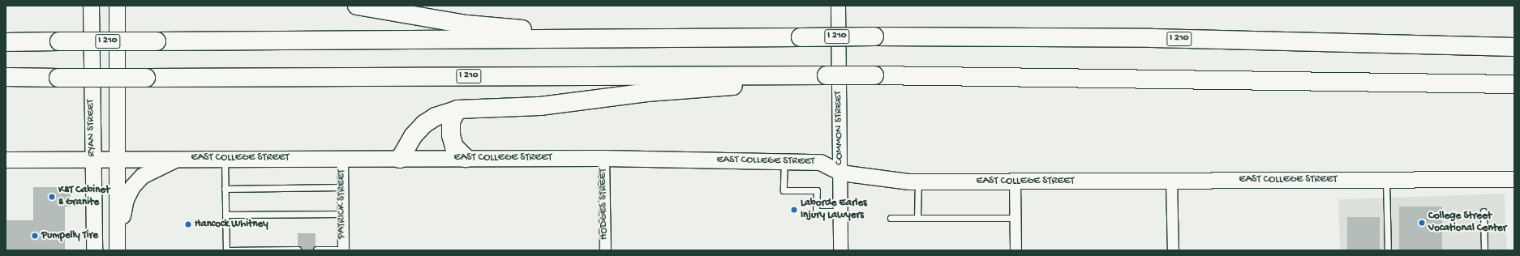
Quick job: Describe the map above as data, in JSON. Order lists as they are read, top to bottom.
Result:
{
  "streets": {
    "highway": ["I 210"],
    "main road": ["RYAN STREET", "EAST COLLEGE STREET"],
    "street": ["COMMON STREET", "PATRICK STREET", "HODGES STREET"]
  },
  "crossings": [
    ["RYAN STREET", "EAST COLLEGE STREET"],
    ["COMMON STREET", "EAST COLLEGE STREET"],
    ["EAST COLLEGE STREET", "PATRICK STREET"],
    ["EAST COLLEGE STREET", "HODGES STREET"]
  ],
  "places": [
    "K&T Cabinet & Granite",
    "Laborde Earles Injury Lawyers",
    "College Street Vocational Center",
    "Hancock Whitney",
    "Pumpelly Tire"
  ]
}
